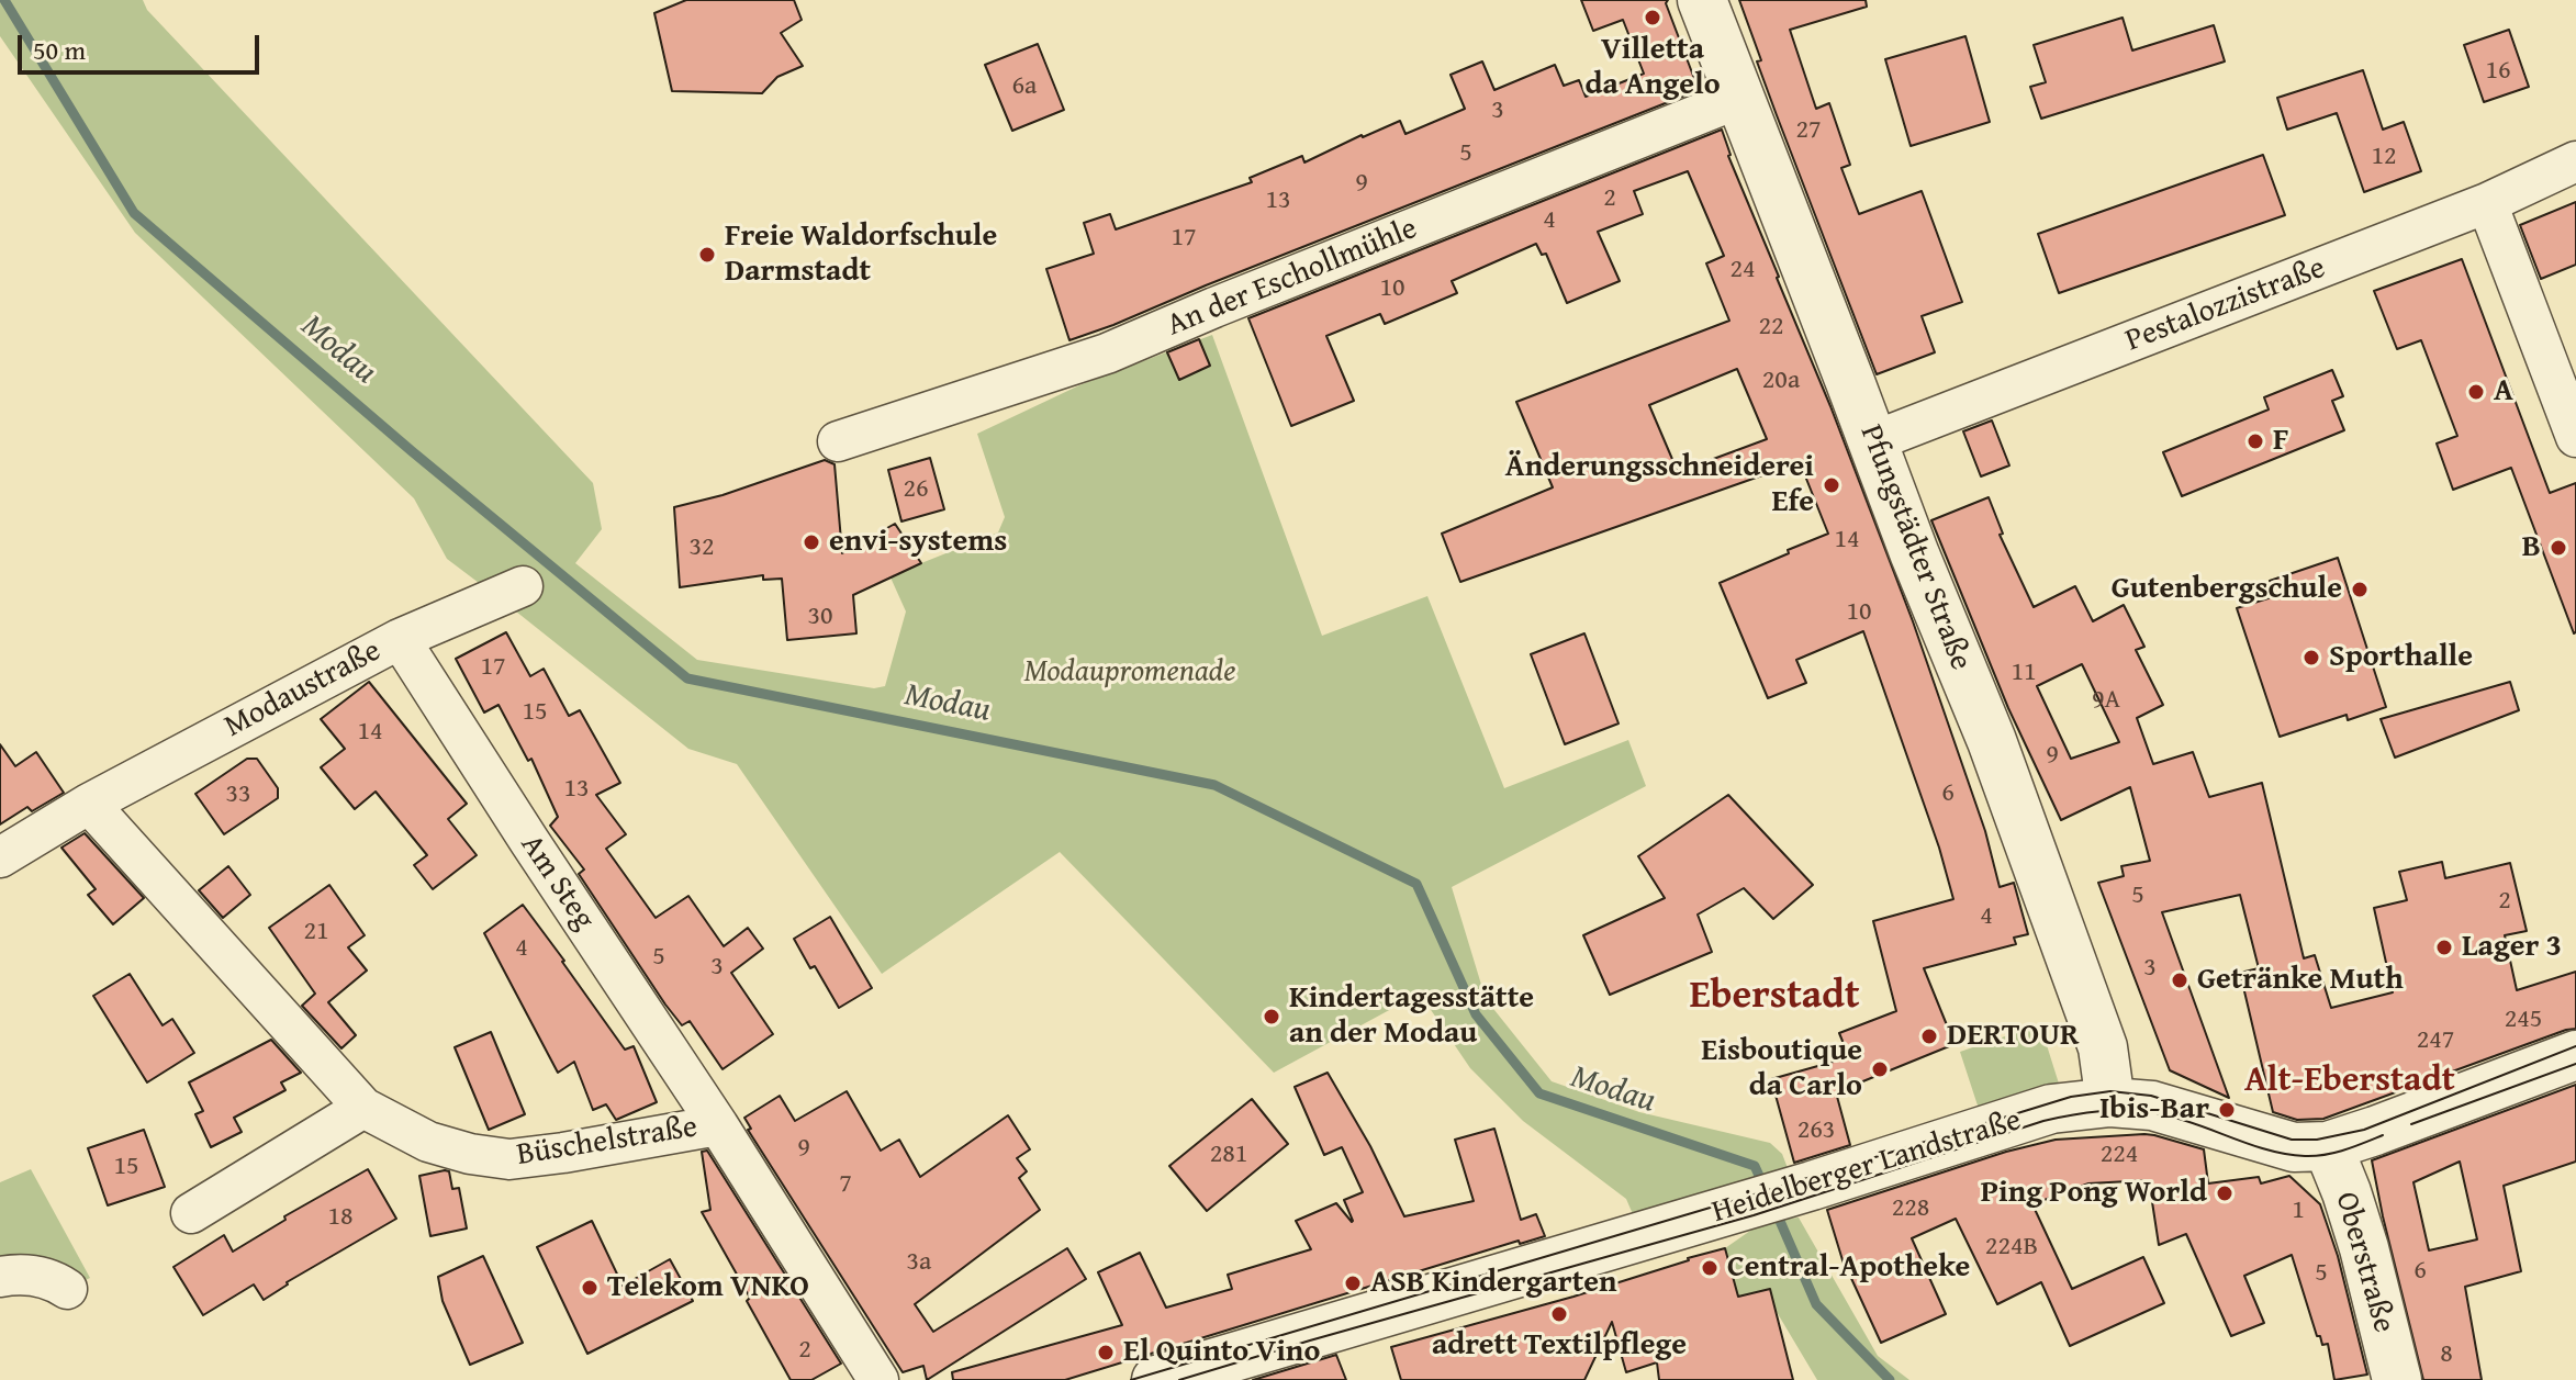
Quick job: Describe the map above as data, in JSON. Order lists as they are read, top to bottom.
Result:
{
  "streets": {
    "street": [
      "An der Eschollmühle",
      "Pestalozzistraße",
      "Pfungstädter Straße",
      "Modaustraße",
      "Am Steg",
      "Büschelstraße",
      "Heidelberger Landstraße",
      "Oberstraße"
    ]
  },
  "crossings": [
    ["An der Eschollmühle", "Pfungstädter Straße"],
    ["Pestalozzistraße", "Pfungstädter Straße"],
    ["Pfungstädter Straße", "Heidelberger Landstraße"],
    ["Modaustraße", "Am Steg"],
    ["Modaustraße", "Büschelstraße"],
    ["Am Steg", "Büschelstraße"],
    ["Heidelberger Landstraße", "Oberstraße"]
  ],
  "districts": ["Eberstadt", "Alt-Eberstadt"],
  "water": ["Modau"],
  "parks": ["Modaupromenade"],
  "places": [
    "Villetta da Angelo",
    "Freie Waldorfschule Darmstadt",
    "A",
    "F",
    "Änderungsschneiderei Efe",
    "envi-systems",
    "B",
    "Gutenbergschule",
    "Sporthalle",
    "Lager 3",
    "Getränke Muth",
    "Kindertagesstätte an der Modau",
    "DERTOUR",
    "Eisboutique da Carlo",
    "Ibis-Bar",
    "Ping Pong World",
    "Central-Apotheke",
    "ASB Kindergarten",
    "Telekom VNKO",
    "adrett Textilpflege",
    "El Quinto Vino"
  ],
  "house_numbers": [
    "16",
    "6a",
    "3",
    "27",
    "5",
    "12",
    "9",
    "2",
    "13",
    "4",
    "17",
    "24",
    "10",
    "22",
    "20a",
    "26",
    "14",
    "32",
    "10",
    "30",
    "17",
    "11",
    "9A",
    "15",
    "14",
    "9",
    "13",
    "6",
    "33",
    "5",
    "2",
    "4",
    "21",
    "4",
    "5",
    "3",
    "3",
    "245",
    "247",
    "263",
    "9",
    "281",
    "224",
    "15",
    "7",
    "228",
    "1",
    "18",
    "224B",
    "3a",
    "6",
    "5",
    "2",
    "8"
  ],
  "scale_bar": "50 m"
}
